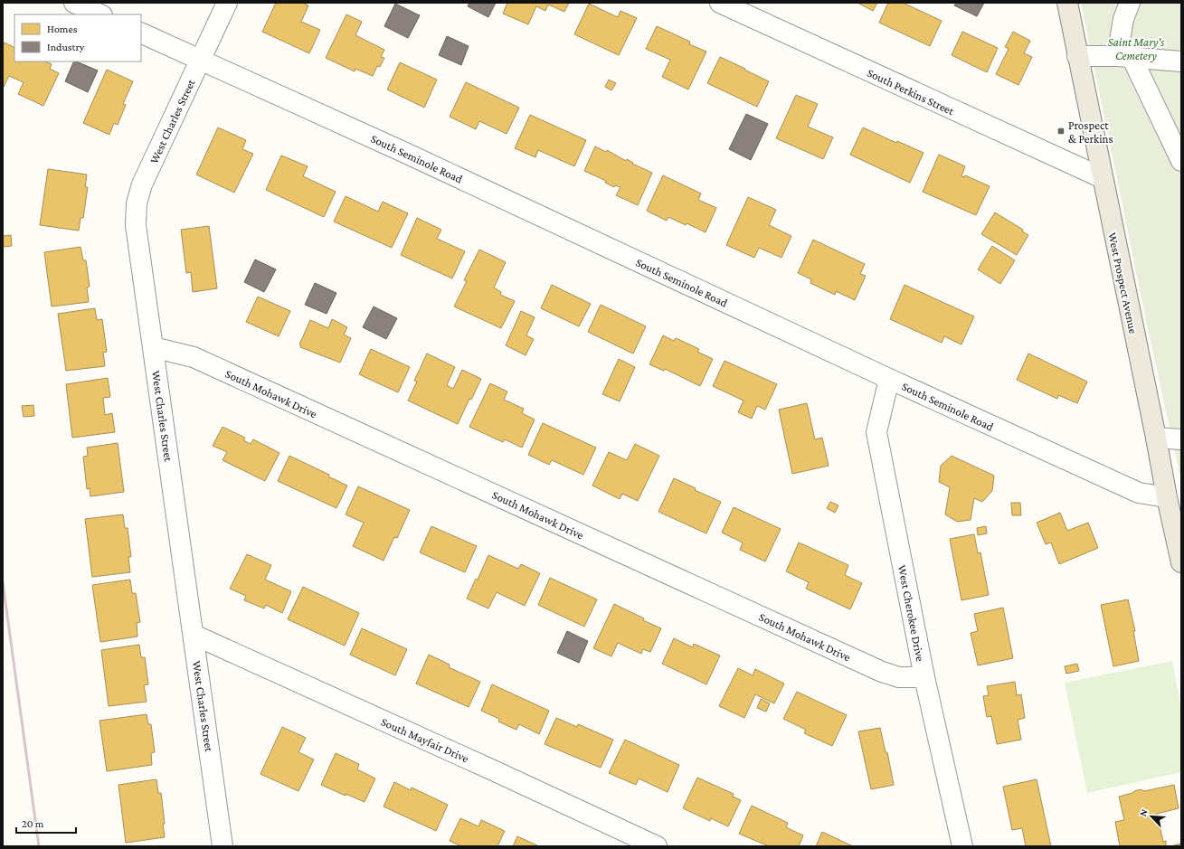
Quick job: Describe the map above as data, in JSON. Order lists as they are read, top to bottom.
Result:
{
  "streets": {
    "main road": ["West Prospect Avenue"],
    "street": [
      "South Perkins Street",
      "West Charles Street",
      "South Seminole Road",
      "South Mohawk Drive",
      "West Cherokee Drive",
      "South Mayfair Drive"
    ]
  },
  "crossings": [
    ["South Perkins Street", "West Prospect Avenue"],
    ["West Charles Street", "South Seminole Road"],
    ["West Charles Street", "South Mohawk Drive"],
    ["West Charles Street", "South Mayfair Drive"],
    ["South Seminole Road", "West Prospect Avenue"],
    ["South Seminole Road", "West Cherokee Drive"],
    ["South Mohawk Drive", "West Cherokee Drive"]
  ],
  "parks": ["Saint Mary's Cemetery"],
  "places": {
    "transit": ["Prospect & Perkins"]
  },
  "legend": ["Homes", "Industry"],
  "scale_bar": "20 m",
  "north": "top left"
}
